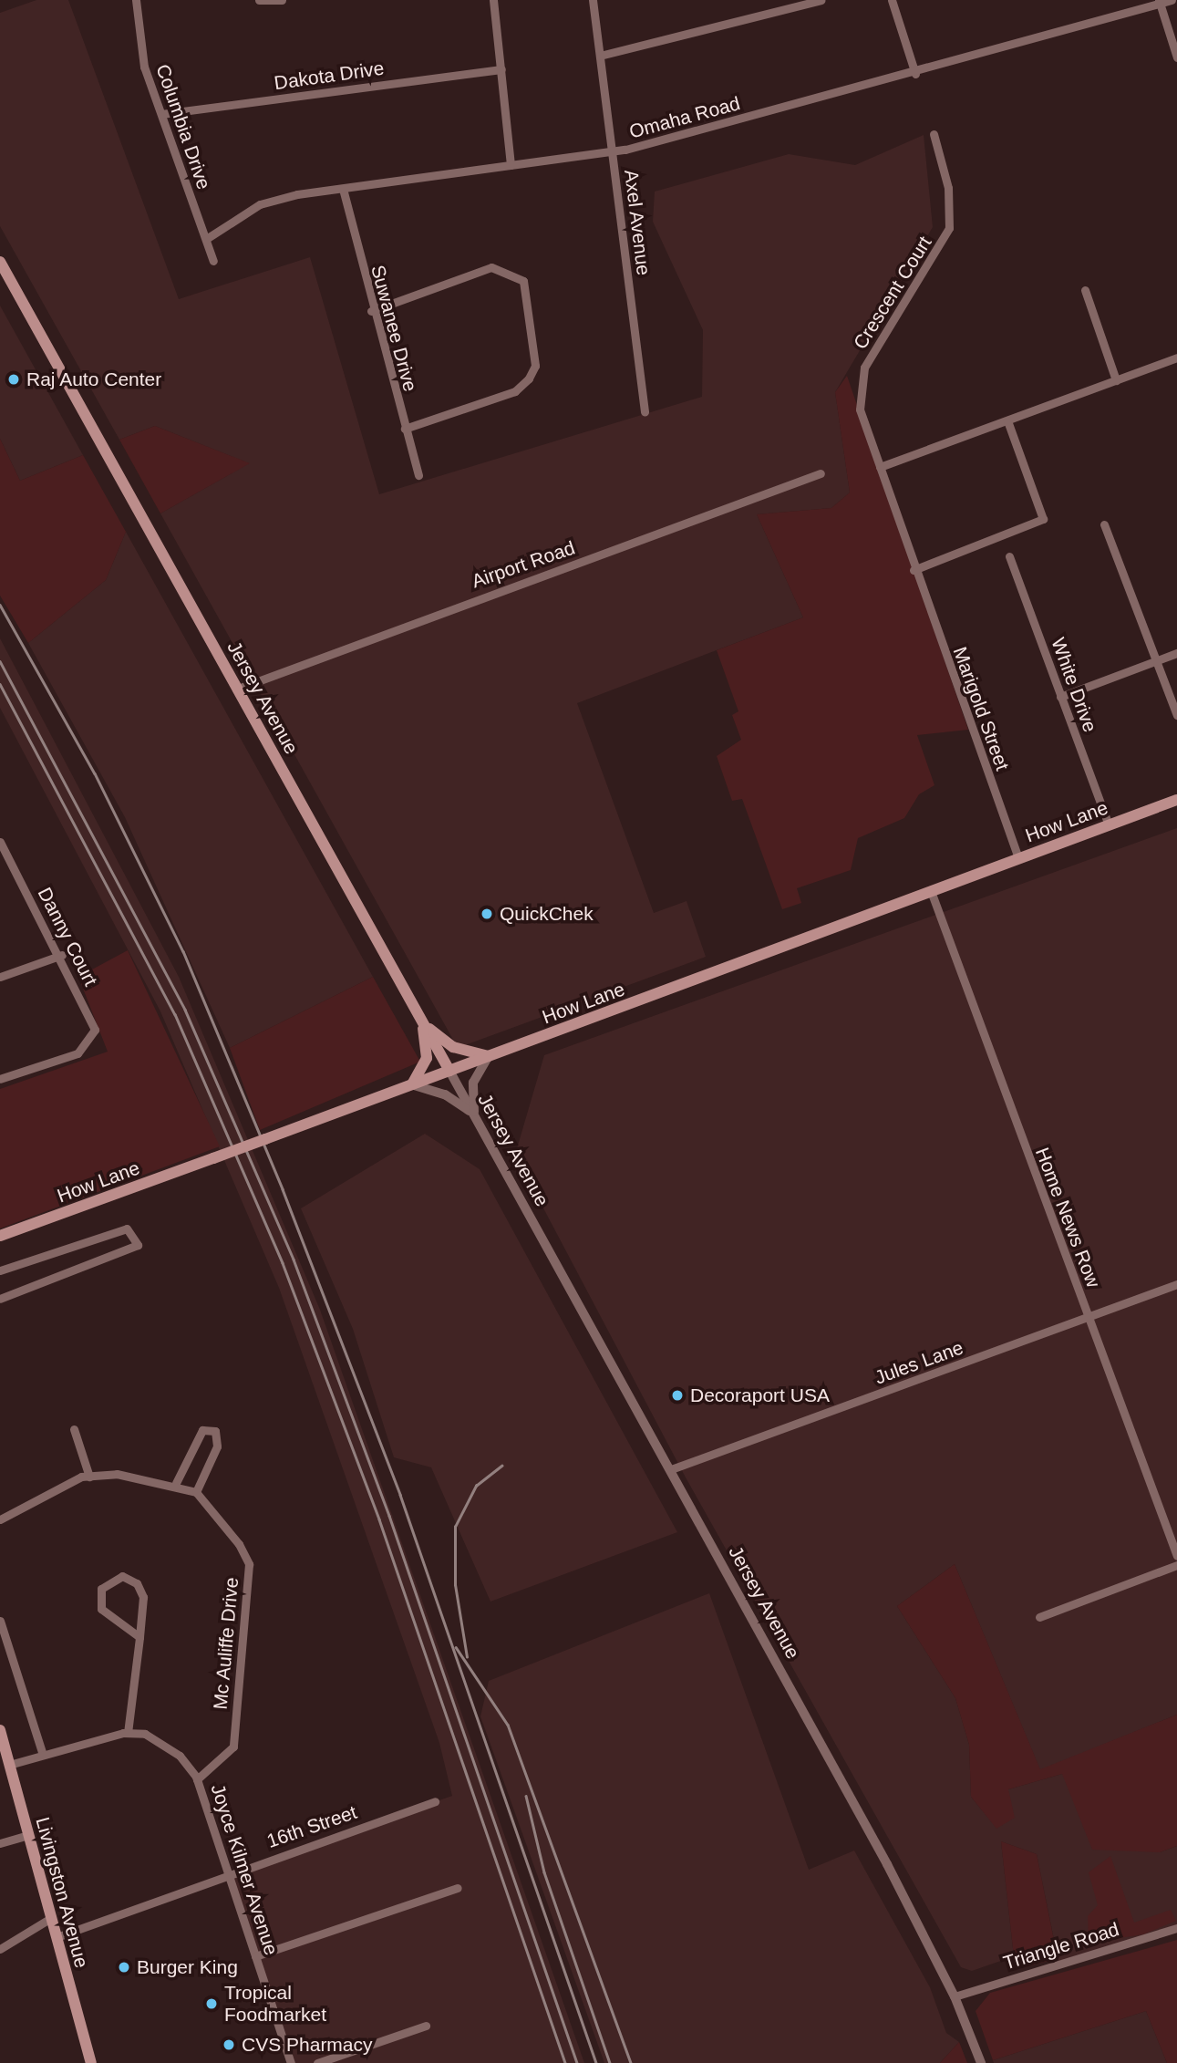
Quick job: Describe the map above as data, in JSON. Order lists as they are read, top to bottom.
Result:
{
  "streets": {
    "main road": ["Jersey Avenue", "How Lane", "Livingston Avenue"],
    "street": [
      "Dakota Drive",
      "Omaha Road",
      "Columbia Drive",
      "Axel Avenue",
      "Crescent Court",
      "Suwanee Drive",
      "Airport Road",
      "White Drive",
      "Marigold Street",
      "Danny Court",
      "Home News Row",
      "Jules Lane",
      "Mc Auliffe Drive",
      "16th Street",
      "Joyce Kilmer Avenue",
      "Triangle Road"
    ]
  },
  "crossings": [
    ["Dakota Drive", "Columbia Drive"],
    ["Omaha Road", "Columbia Drive"],
    ["Omaha Road", "Axel Avenue"],
    ["Omaha Road", "Suwanee Drive"],
    ["Crescent Court", "Marigold Street"],
    ["Airport Road", "Jersey Avenue"],
    ["White Drive", "How Lane"],
    ["Jersey Avenue", "How Lane"],
    ["Jersey Avenue", "Jules Lane"],
    ["Jersey Avenue", "Triangle Road"],
    ["Marigold Street", "How Lane"],
    ["How Lane", "Home News Row"],
    ["Home News Row", "Jules Lane"],
    ["Mc Auliffe Drive", "Joyce Kilmer Avenue"],
    ["16th Street", "Joyce Kilmer Avenue"],
    ["16th Street", "Livingston Avenue"],
    ["Joyce Kilmer Avenue", "Livingston Avenue"]
  ],
  "places": [
    "Raj Auto Center",
    "QuickChek",
    "Decoraport USA",
    "Burger King",
    "Tropical Foodmarket",
    "CVS Pharmacy"
  ]
}
